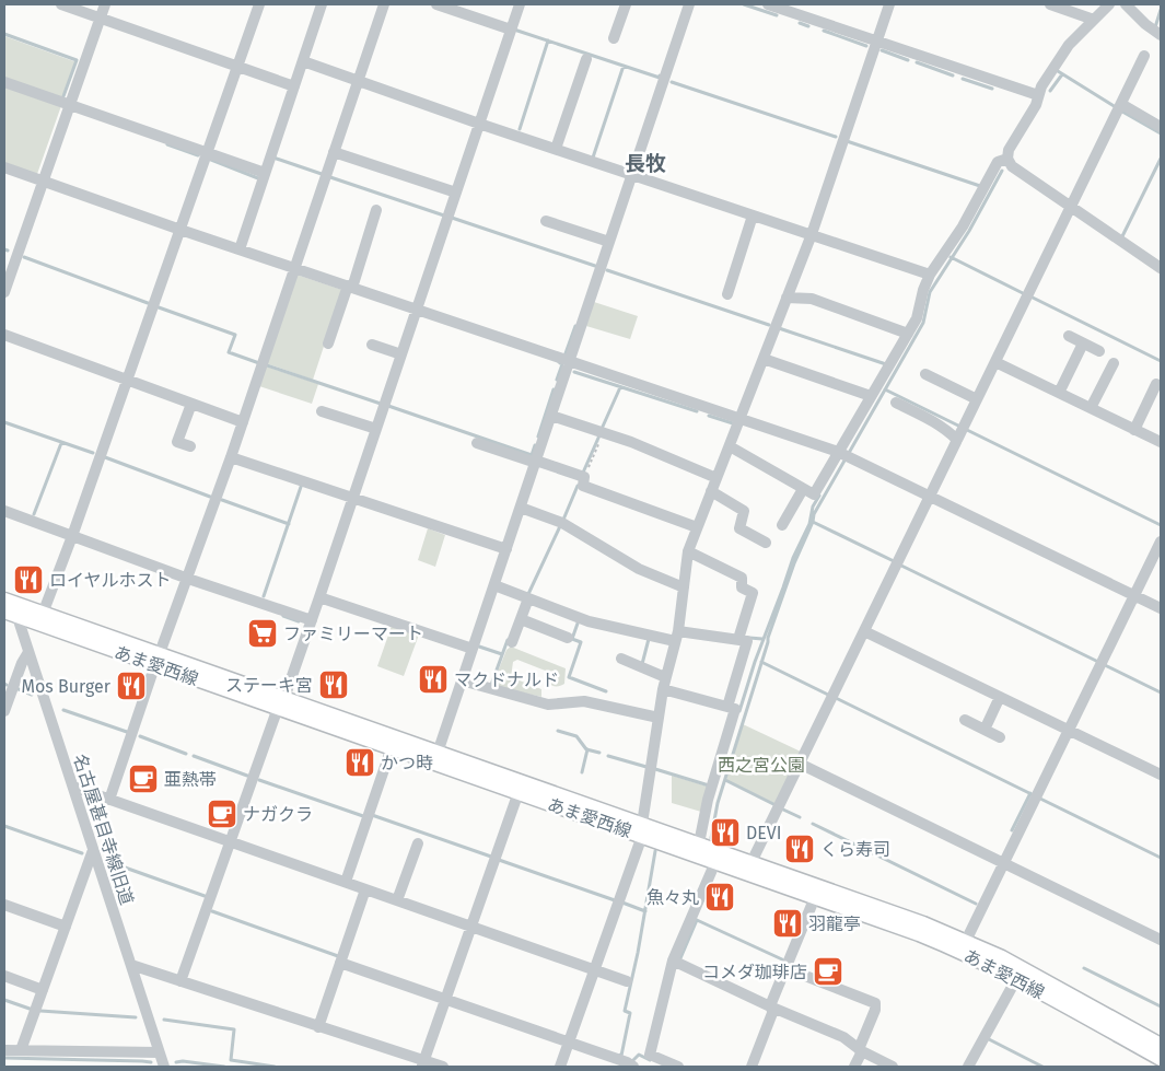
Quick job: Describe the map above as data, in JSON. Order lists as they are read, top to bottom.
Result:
{
  "streets": {
    "main road": ["あま愛西線"],
    "street": ["名古屋甚目寺線旧道"]
  },
  "crossings": [
    ["あま愛西線", "名古屋甚目寺線旧道"]
  ],
  "districts": ["長牧"],
  "parks": ["西之宮公園"],
  "places": {
    "restaurant": [
      "ロイヤルホスト",
      "マクドナルド",
      "ステーキ宮",
      "Mos Burger",
      "かつ時",
      "DEVI",
      "くら寿司",
      "魚々丸",
      "羽龍亭"
    ],
    "supermarket": ["ファミリーマート"],
    "cafe": ["亜熱帯", "ナガクラ", "コメダ珈琲店"]
  }
}
